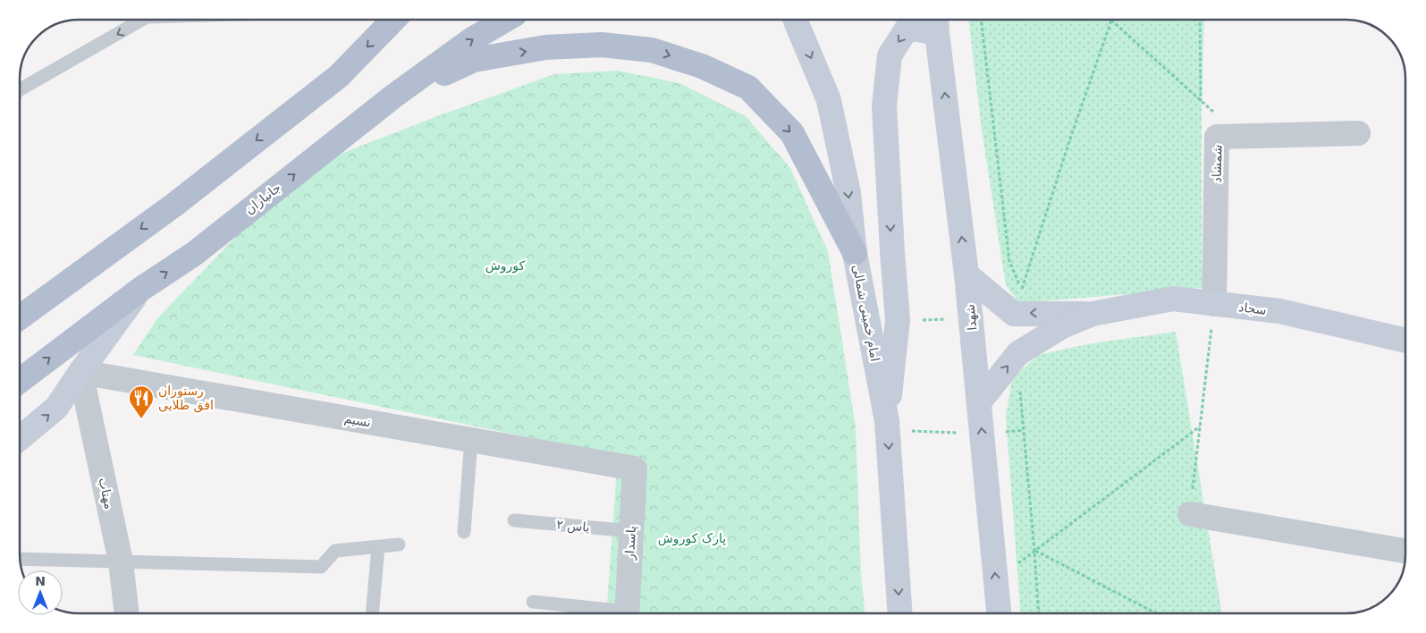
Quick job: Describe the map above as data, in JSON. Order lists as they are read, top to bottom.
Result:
{
  "streets": {
    "main road": [
      "جانبازان",
      "سجاد",
      "امام خمینی شمالی",
      "شهدا"
    ],
    "street": [
      "شمشاد",
      "نسیم",
      "مهتاب",
      "پاسدار"
    ],
    "lane": ["یاس ۲"]
  },
  "crossings": [
    ["شمشاد", "سجاد"],
    ["سجاد", "شهدا"],
    ["نسیم", "مهتاب"],
    ["نسیم", "پاسدار"],
    ["یاس ۲", "پاسدار"]
  ],
  "one_way": ["امام خمینی شمالی", "شهدا"],
  "parks": ["کوروش", "پارک کوروش"],
  "places": {
    "restaurant": ["رستوران افق طلایی"]
  },
  "north": "top"
}
